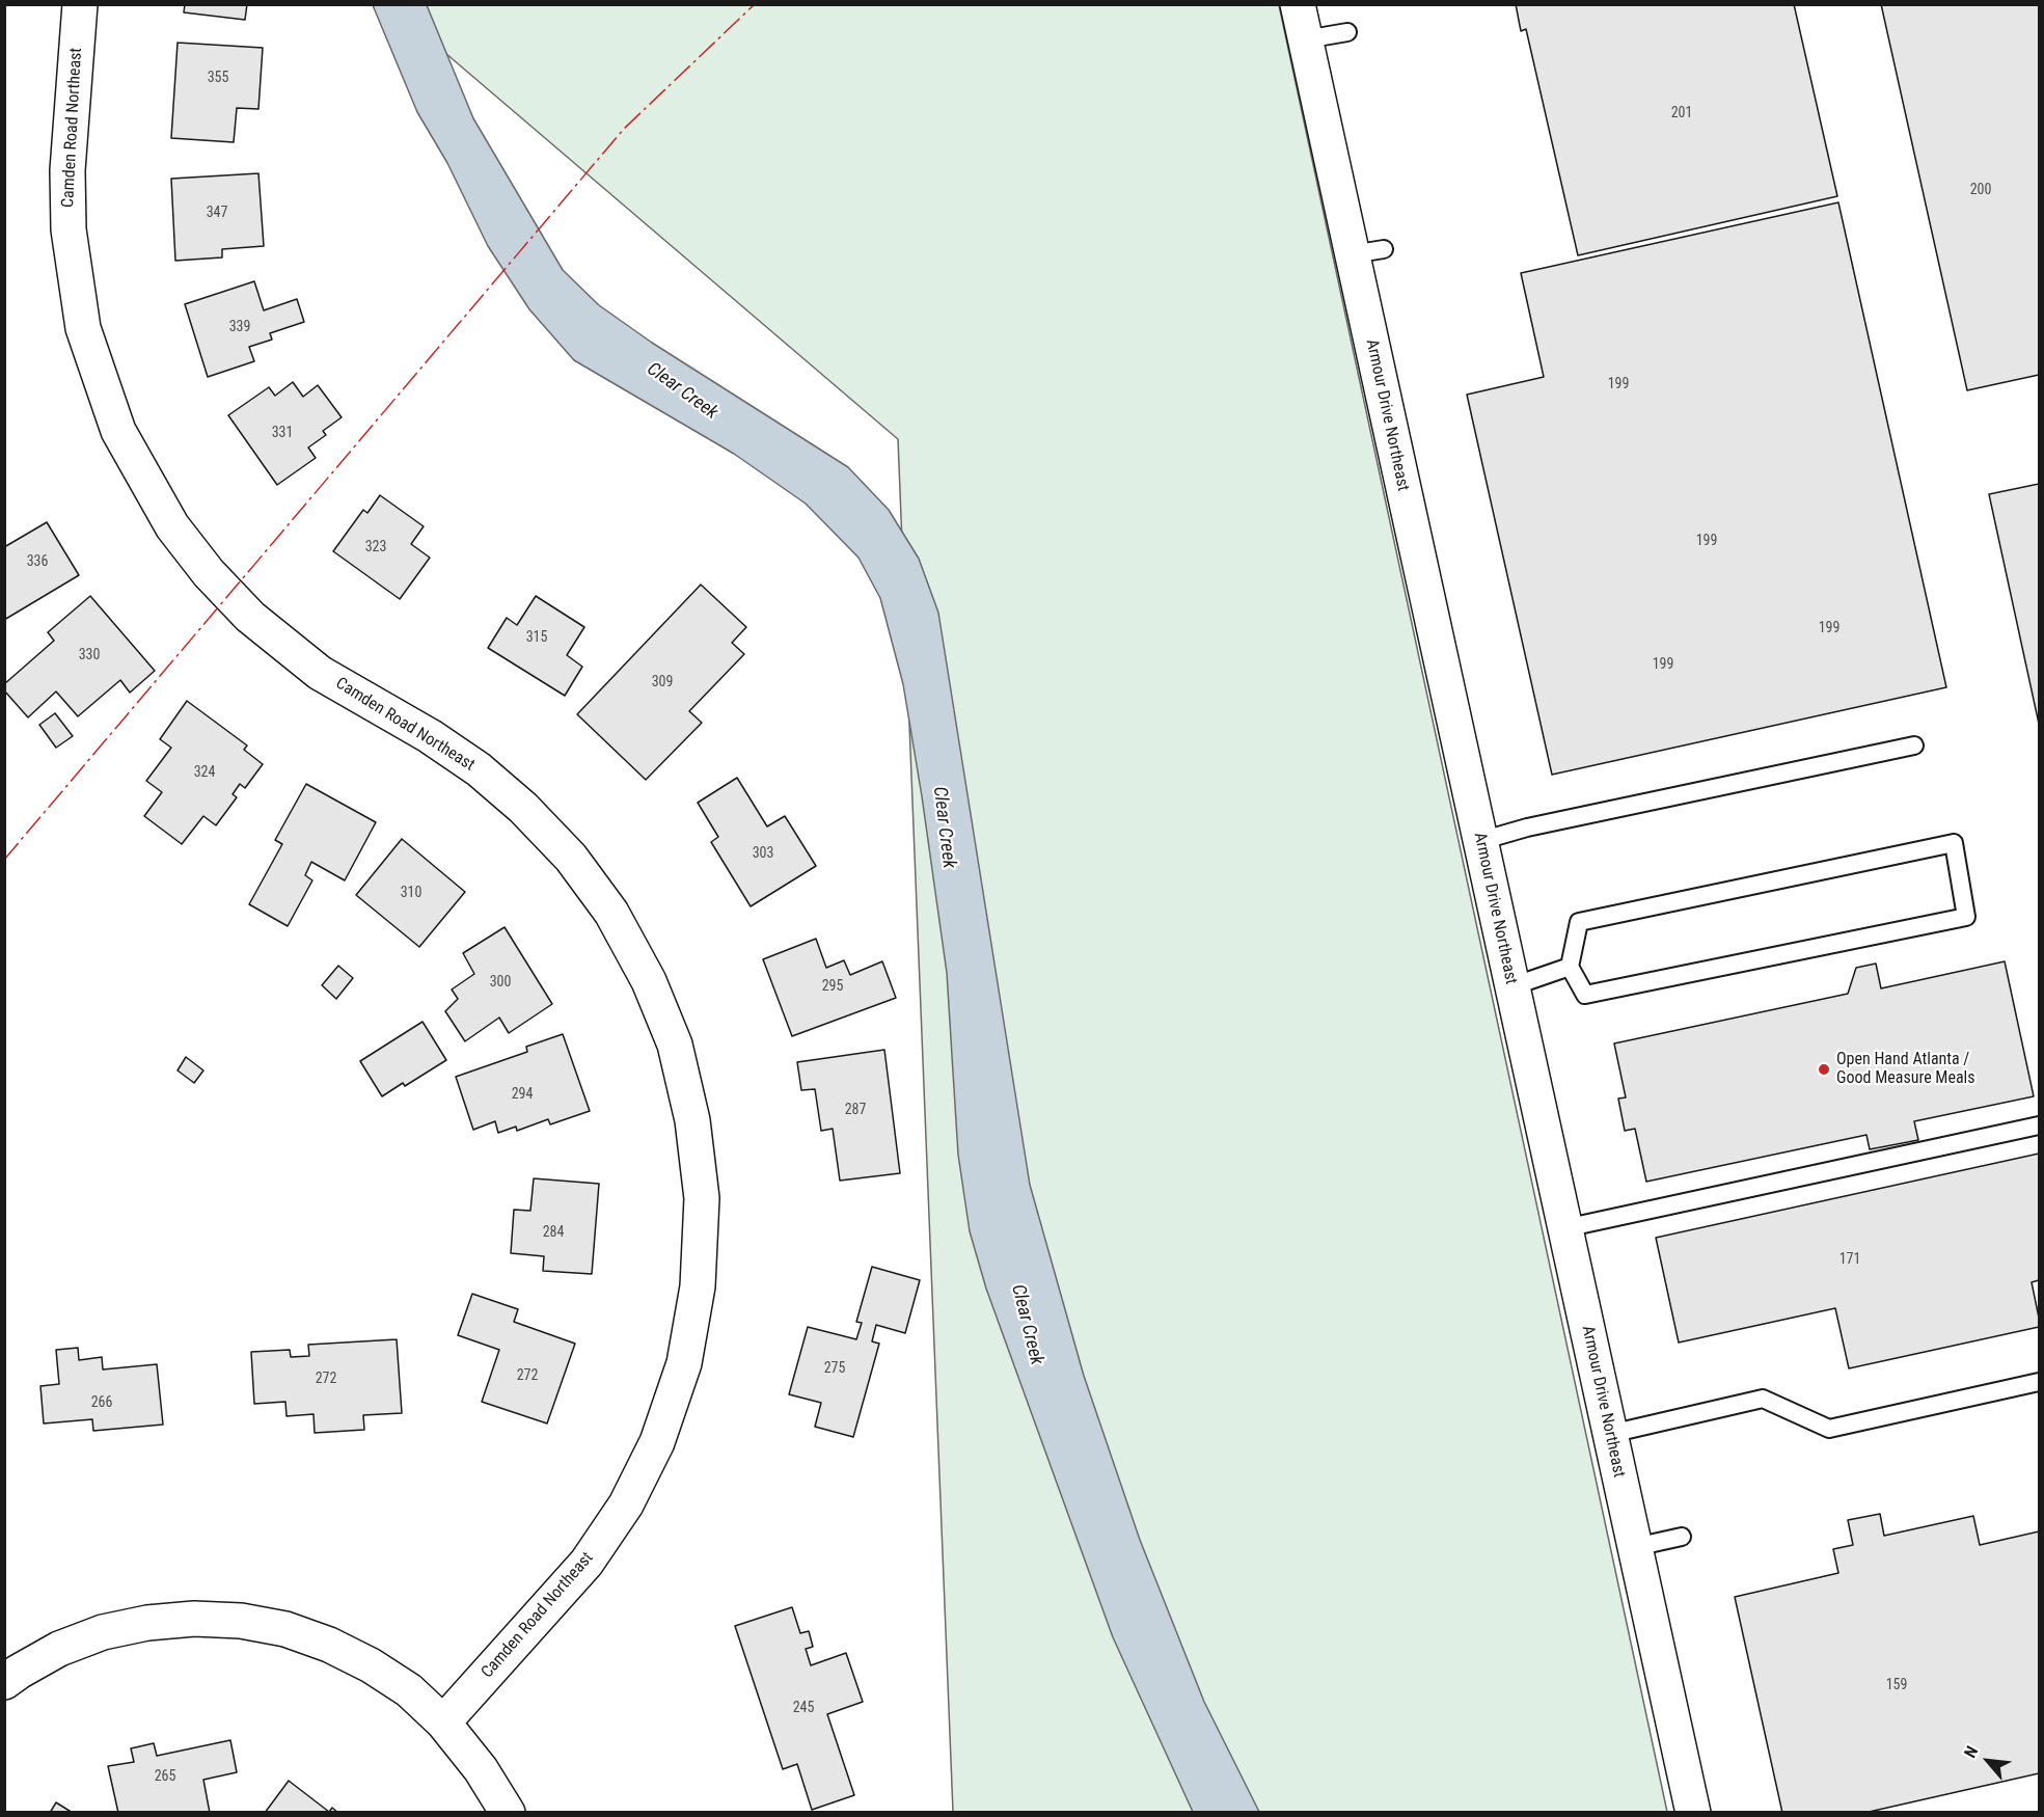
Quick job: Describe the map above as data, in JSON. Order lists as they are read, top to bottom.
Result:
{
  "streets": {
    "street": ["Camden Road Northeast", "Armour Drive Northeast"]
  },
  "water": ["Clear Creek"],
  "places": ["Open Hand Atlanta / Good Measure Meals"],
  "house_numbers": [
    "355",
    "201",
    "200",
    "347",
    "339",
    "199",
    "331",
    "199",
    "323",
    "336",
    "199",
    "315",
    "330",
    "199",
    "309",
    "324",
    "303",
    "310",
    "300",
    "295",
    "294",
    "287",
    "284",
    "171",
    "275",
    "272",
    "272",
    "266",
    "159",
    "245",
    "265"
  ],
  "north": "top left"
}
